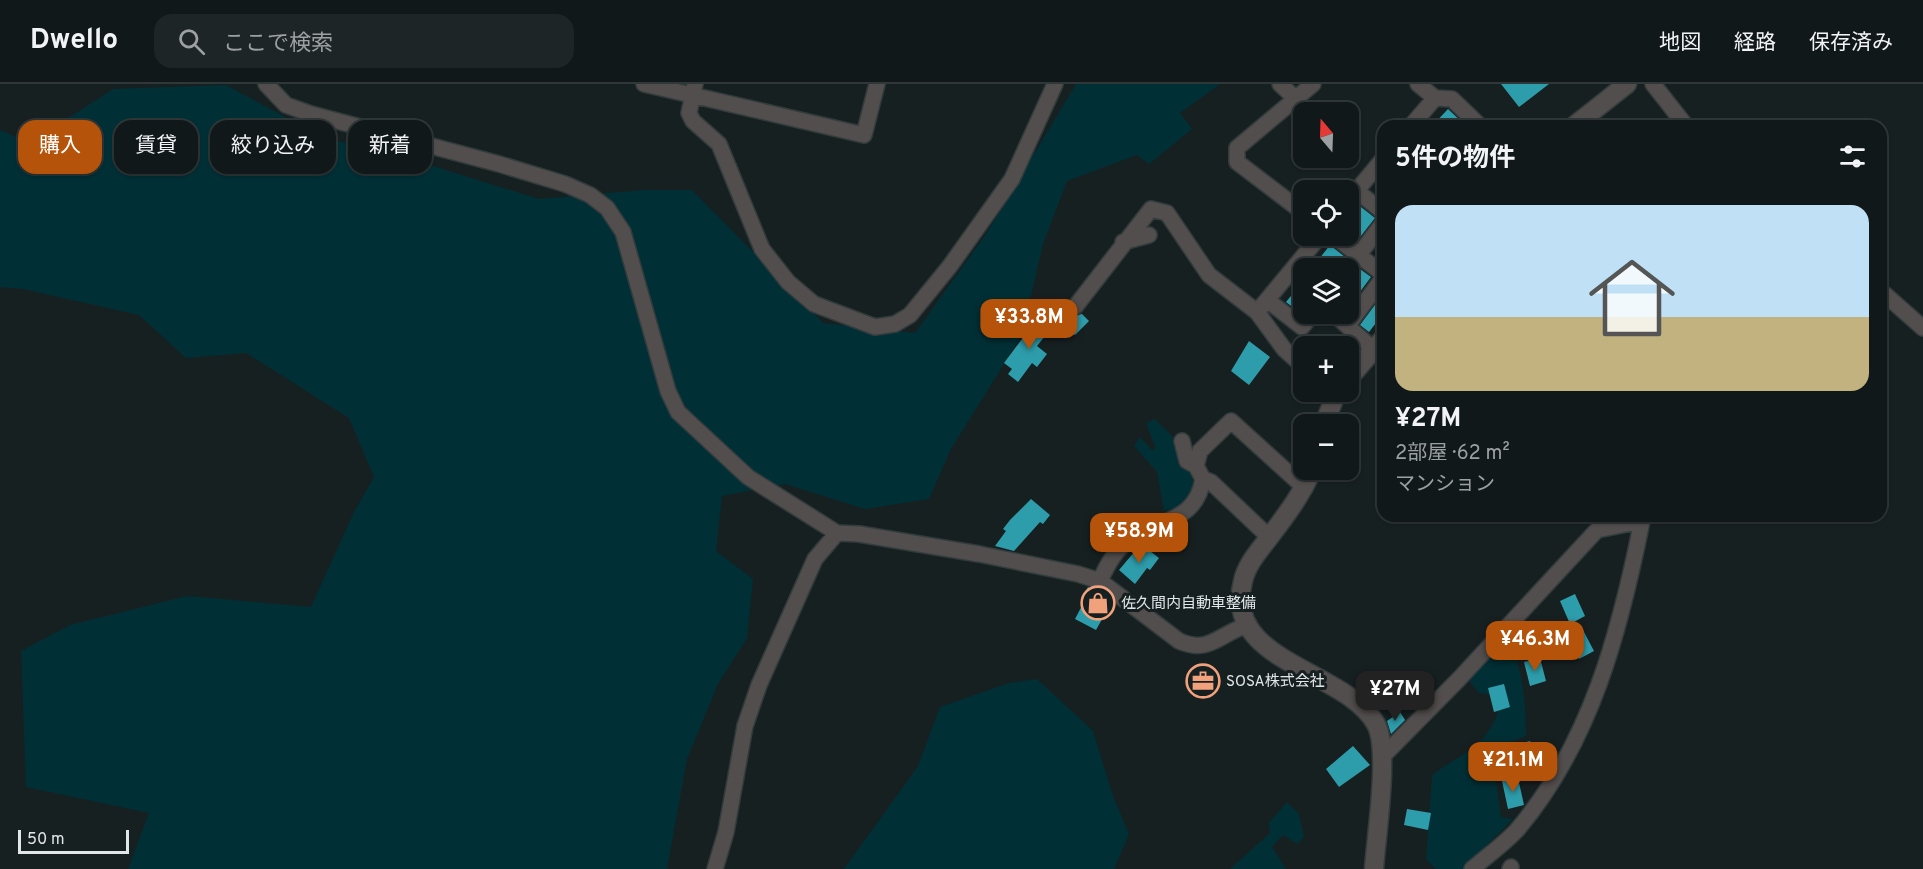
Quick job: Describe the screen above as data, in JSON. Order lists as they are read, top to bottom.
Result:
{
  "places": {
    "shop": ["佐久間内自動車整備"],
    "office": ["SOSA株式会社"]
  },
  "scale_bar": "50 m",
  "north": "top",
  "page": {
    "header": "Dwello",
    "search": "ここで検索",
    "nav": ["地図", "経路", "保存済み"],
    "map_buttons": ["+", "−"],
    "chip": [
      "購入",
      "賃貸",
      "絞り込み",
      "新着"
    ],
    "heading": "5件の物件",
    "list": [
      {
        "name": "¥27M",
        "note": "2部屋 · 62 m² · マンション"
      }
    ],
    "price": [
      "¥33.8M",
      "¥58.9M",
      "¥46.3M",
      "¥27M",
      "¥21.1M"
    ],
    "scale": "50 m"
  }
}
